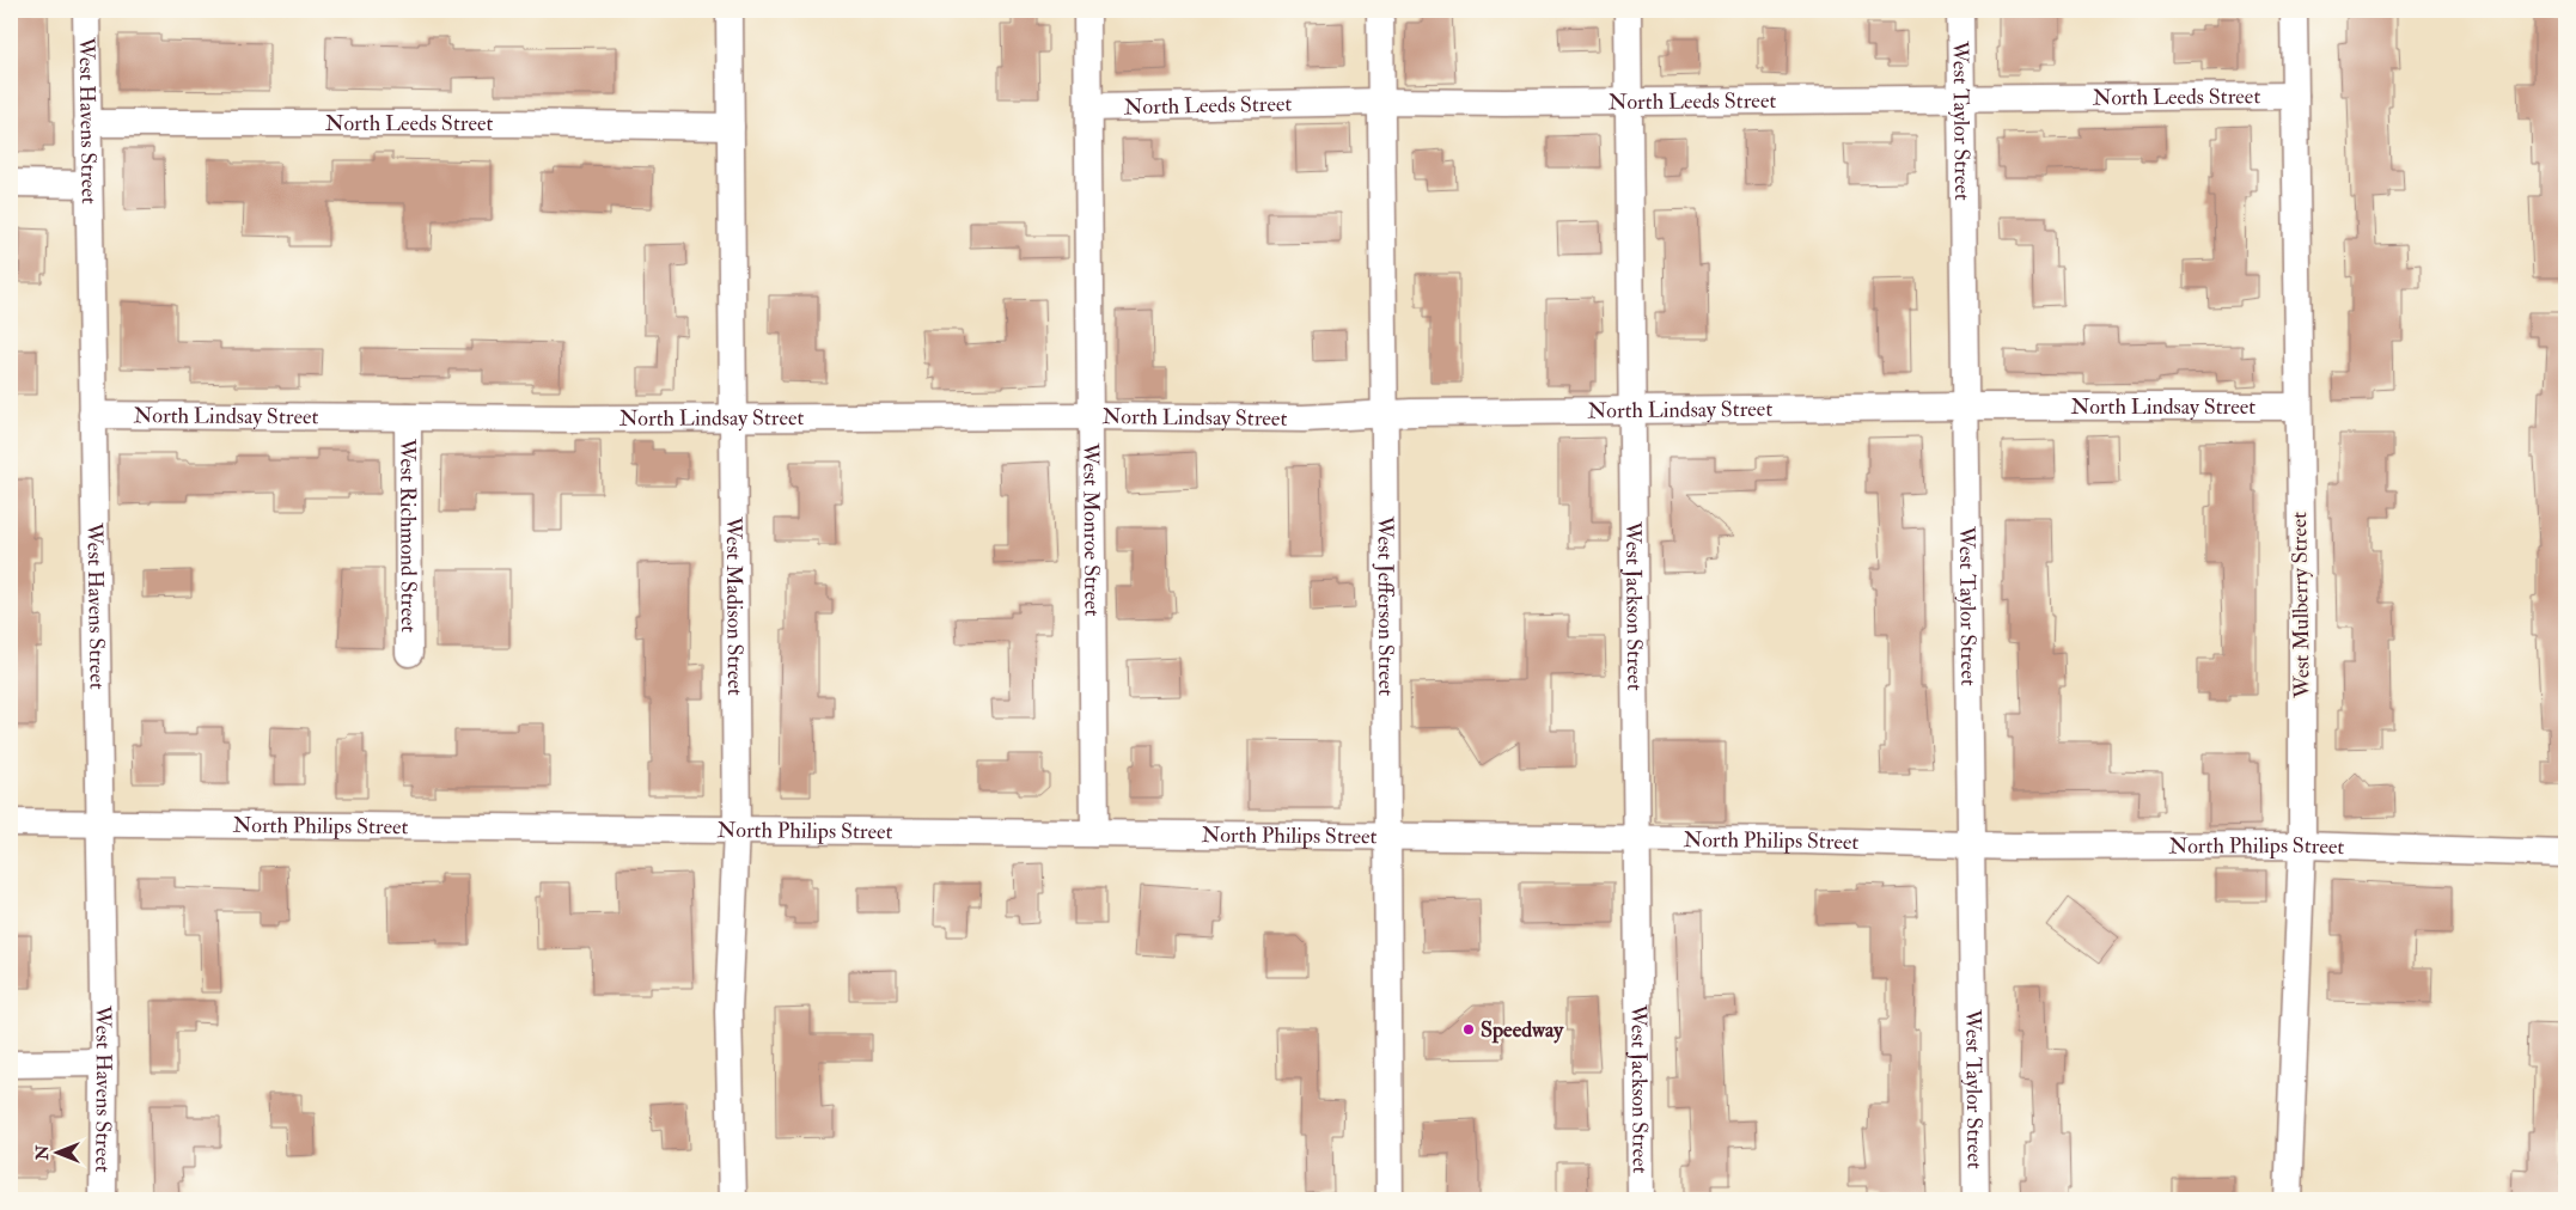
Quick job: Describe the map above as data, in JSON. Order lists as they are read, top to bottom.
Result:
{
  "streets": {
    "street": [
      "North Leeds Street",
      "West Havens Street",
      "West Taylor Street",
      "North Lindsay Street",
      "West Monroe Street",
      "West Richmond Street",
      "West Madison Street",
      "West Jefferson Street",
      "West Jackson Street",
      "West Mulberry Street",
      "North Philips Street"
    ]
  },
  "crossings": [
    ["North Leeds Street", "West Havens Street"],
    ["North Leeds Street", "West Taylor Street"],
    ["North Leeds Street", "West Monroe Street"],
    ["North Leeds Street", "West Madison Street"],
    ["North Leeds Street", "West Jefferson Street"],
    ["North Leeds Street", "West Jackson Street"],
    ["North Leeds Street", "West Mulberry Street"],
    ["West Havens Street", "North Lindsay Street"],
    ["West Havens Street", "North Philips Street"],
    ["West Taylor Street", "North Lindsay Street"],
    ["West Taylor Street", "North Philips Street"],
    ["North Lindsay Street", "West Monroe Street"],
    ["North Lindsay Street", "West Richmond Street"],
    ["North Lindsay Street", "West Madison Street"],
    ["North Lindsay Street", "West Jefferson Street"],
    ["North Lindsay Street", "West Jackson Street"],
    ["North Lindsay Street", "West Mulberry Street"],
    ["West Monroe Street", "North Philips Street"],
    ["West Madison Street", "North Philips Street"],
    ["West Jefferson Street", "North Philips Street"],
    ["West Jackson Street", "North Philips Street"],
    ["West Mulberry Street", "North Philips Street"]
  ],
  "places": ["Speedway"],
  "north": "left"
}
